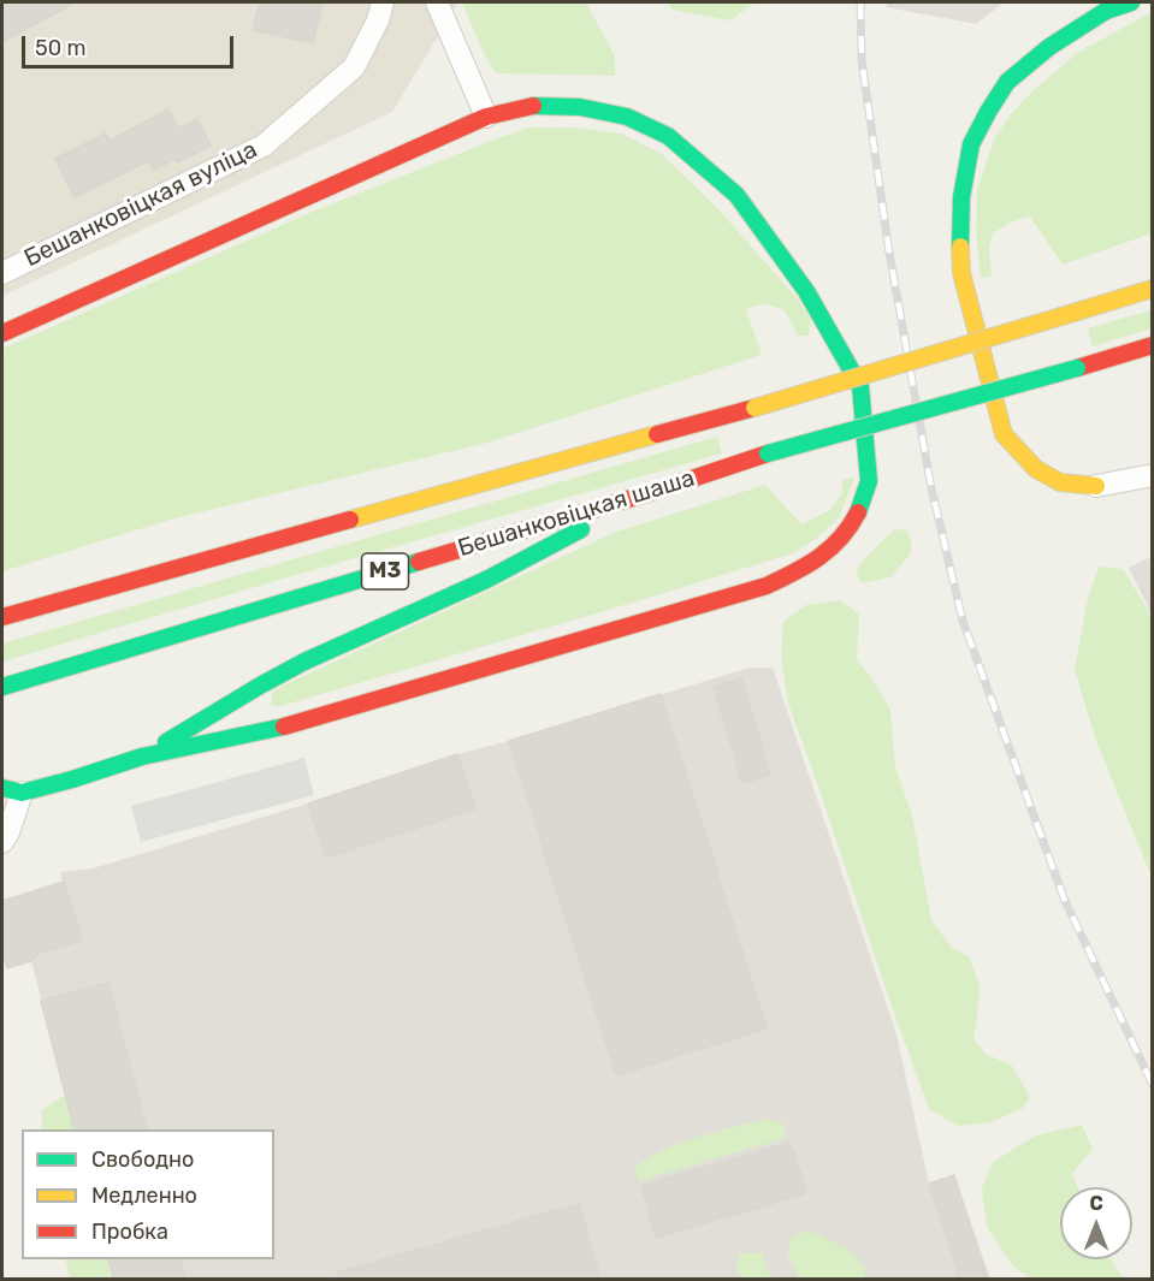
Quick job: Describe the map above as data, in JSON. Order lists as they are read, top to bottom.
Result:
{
  "streets": {
    "main road": ["Бешанковіцкая шаша", "М3"],
    "street": ["Бешанковіцкая вуліца"]
  },
  "legend": ["Свободно", "Медленно", "Пробка"],
  "scale_bar": "50 m",
  "north": "top"
}
